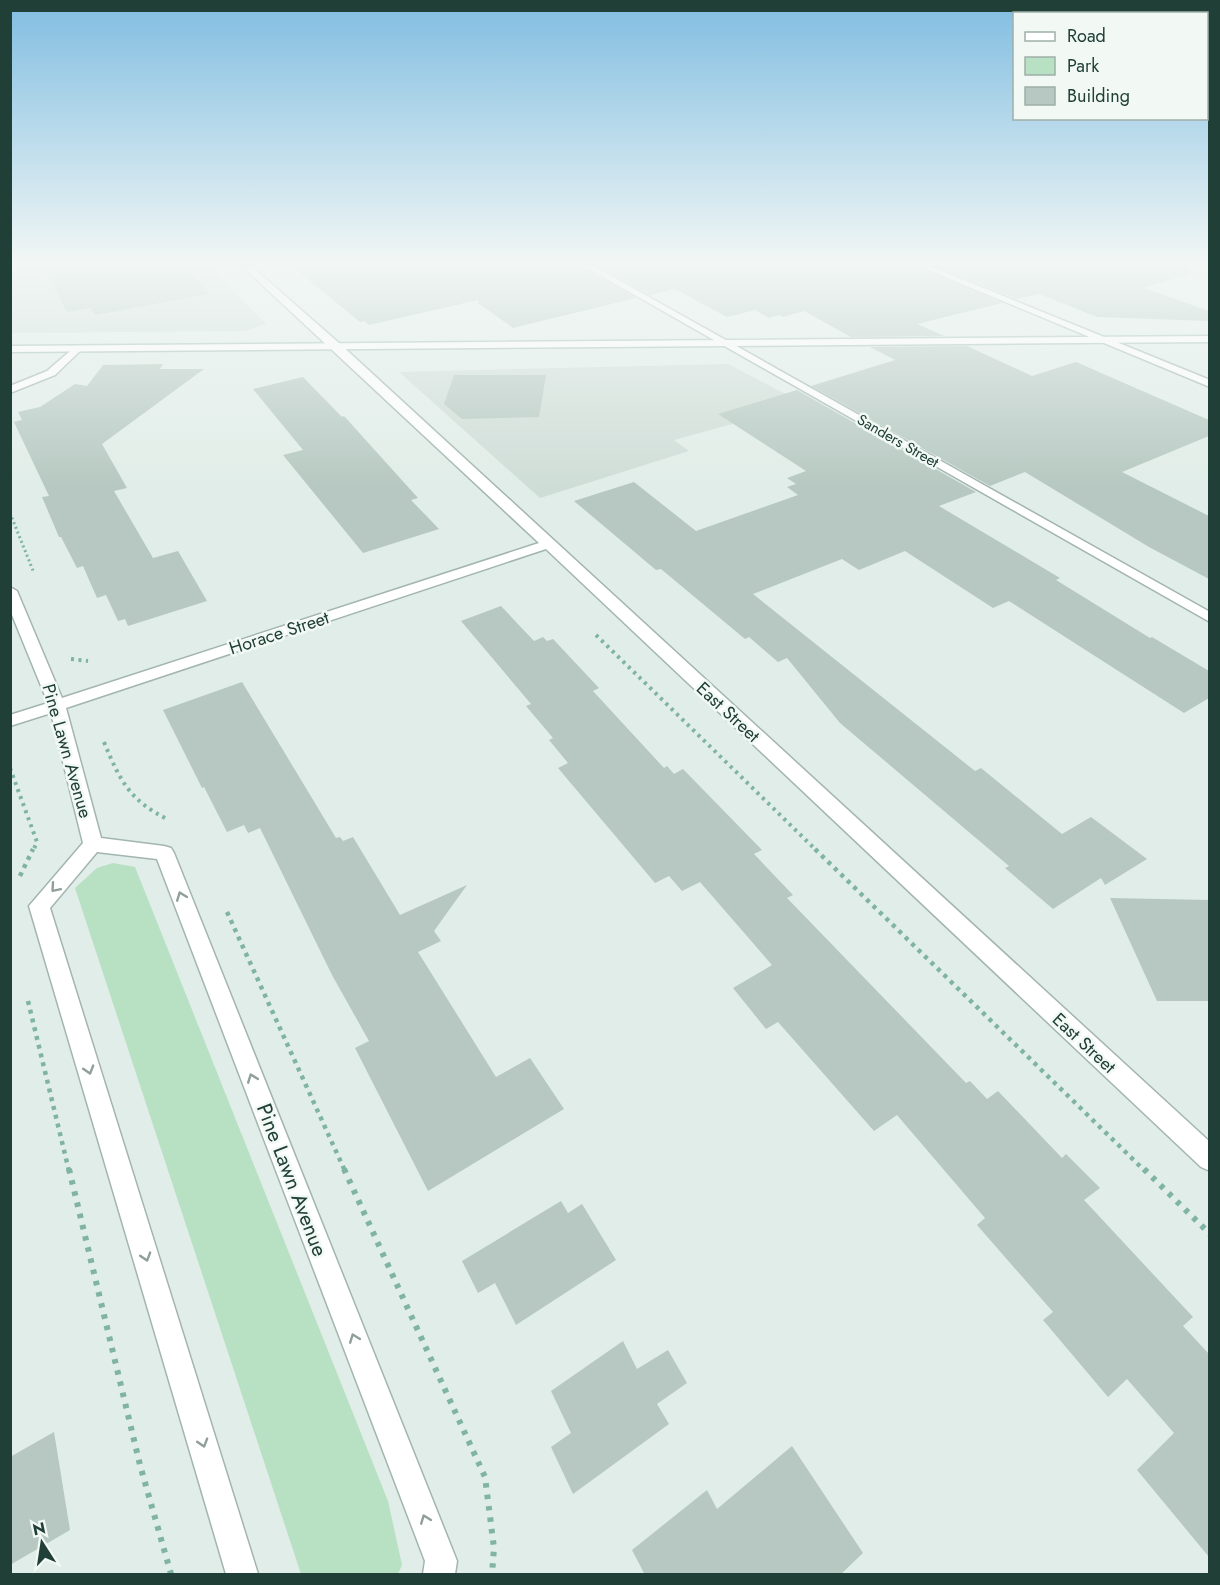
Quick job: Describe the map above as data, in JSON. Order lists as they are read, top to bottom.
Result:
{
  "streets": {
    "street": [
      "Sanders Street",
      "Horace Street",
      "East Street",
      "Pine Lawn Avenue"
    ]
  },
  "crossings": [
    ["Horace Street", "East Street"],
    ["Horace Street", "Pine Lawn Avenue"]
  ],
  "legend": ["Road", "Park", "Building"],
  "north": "top"
}
